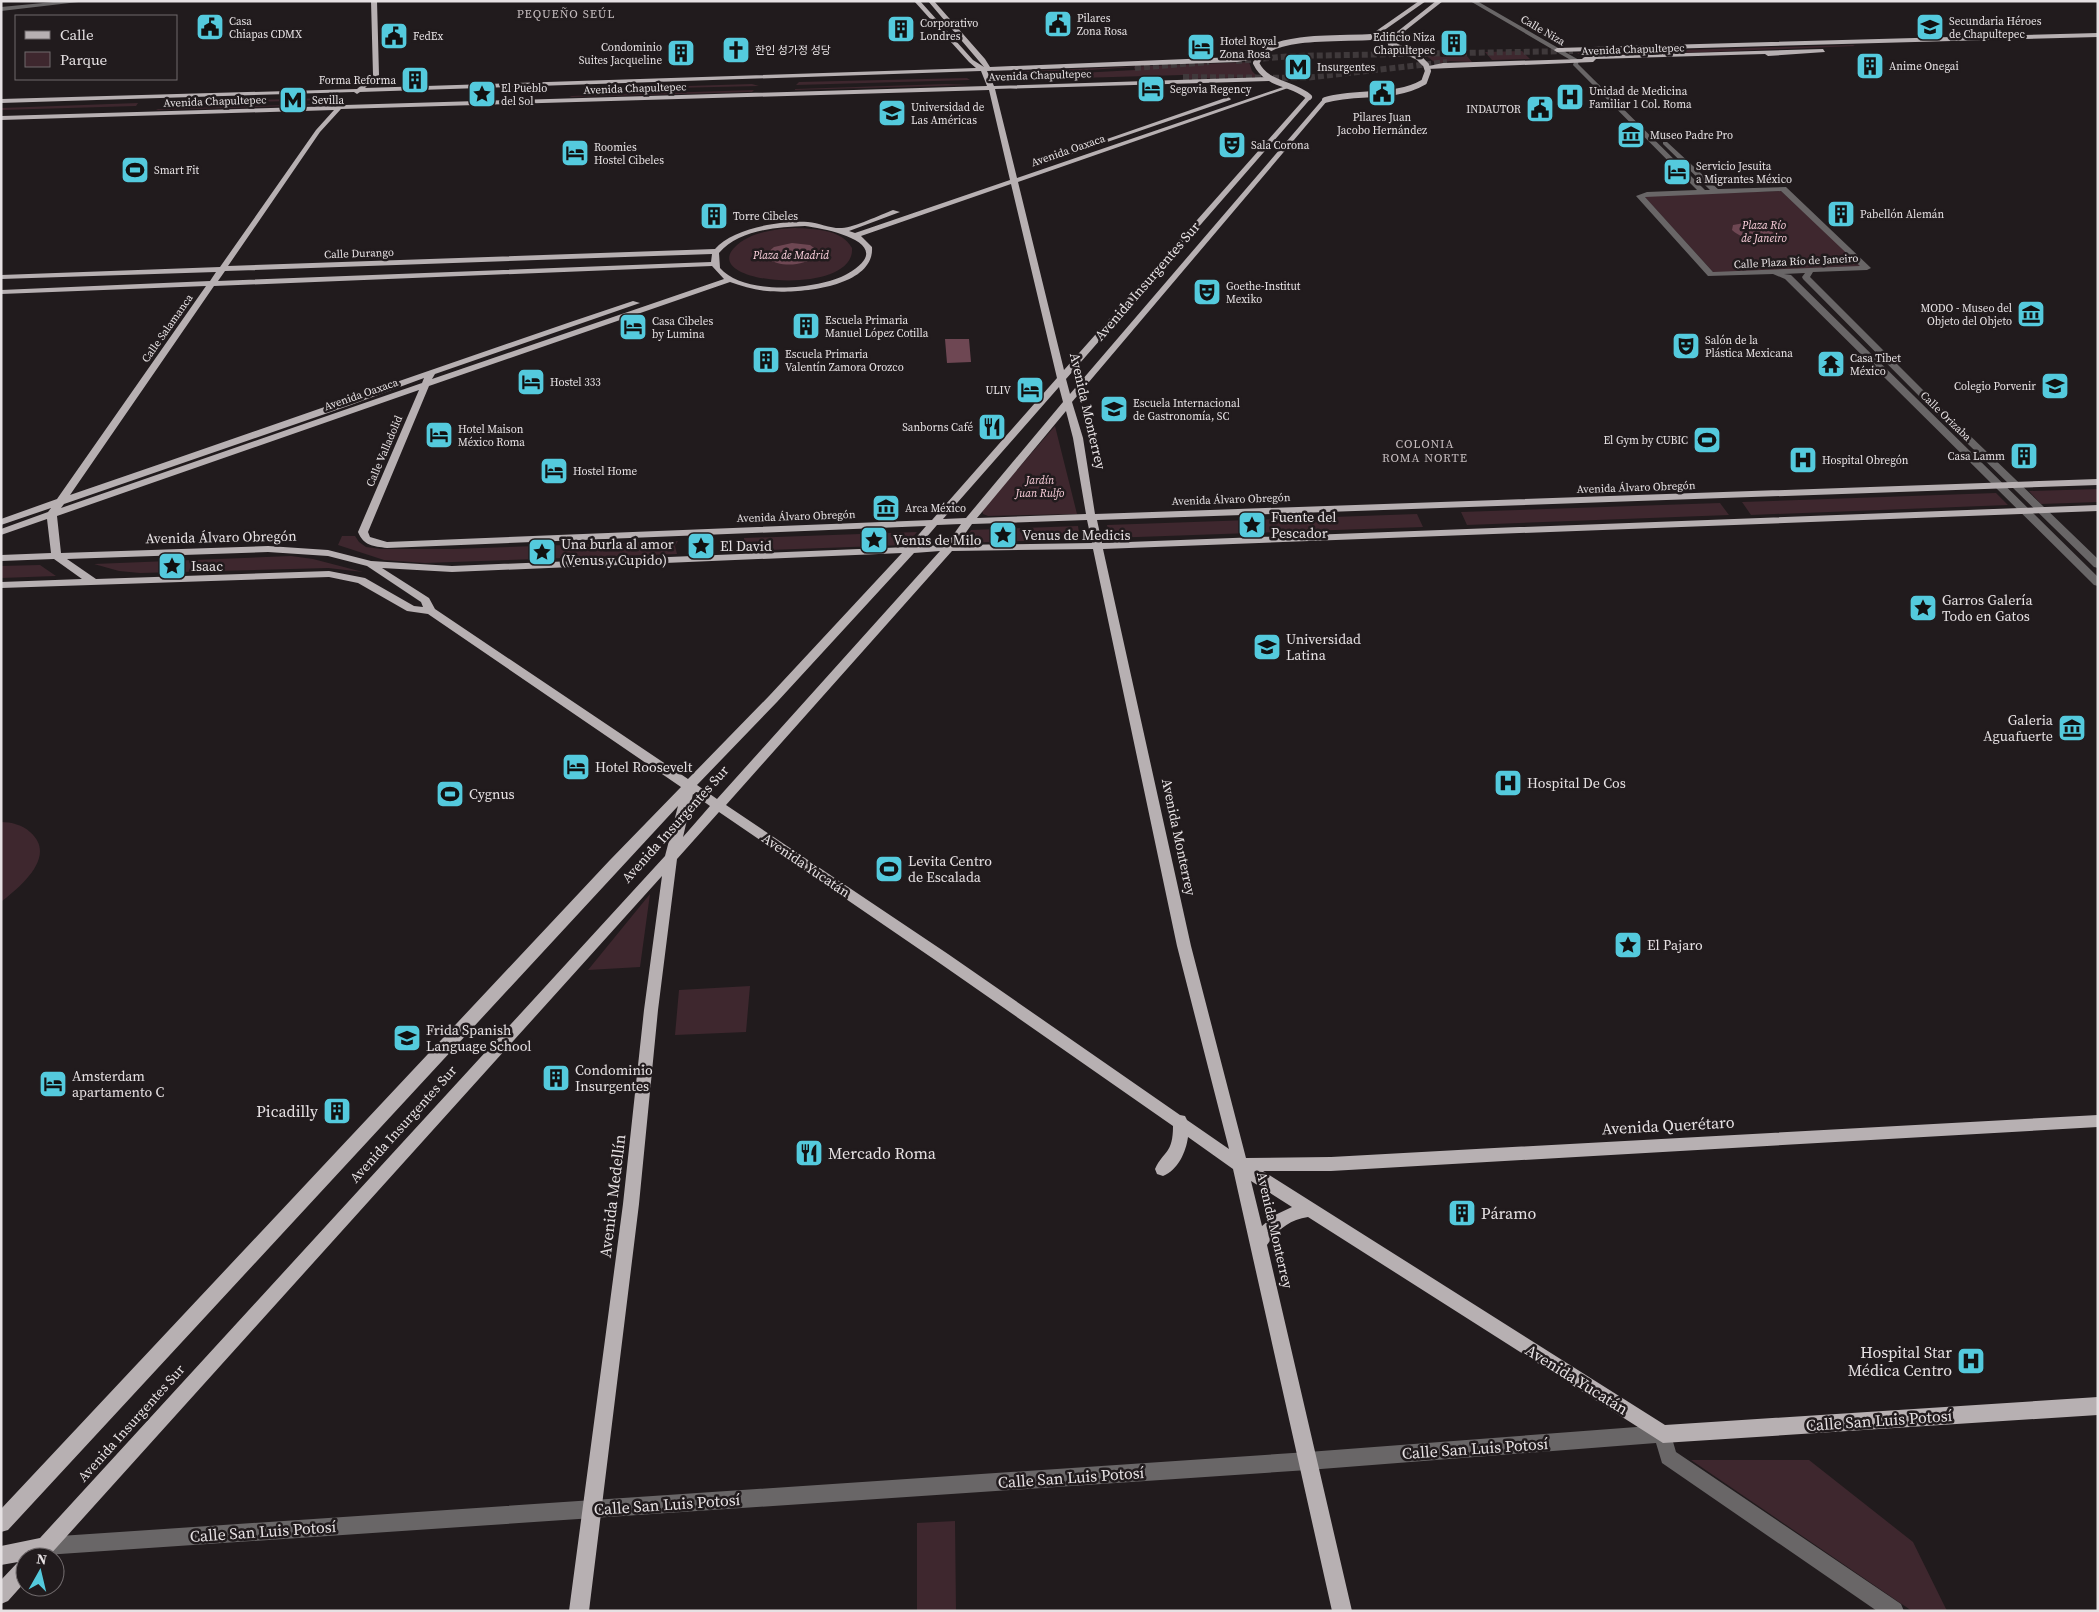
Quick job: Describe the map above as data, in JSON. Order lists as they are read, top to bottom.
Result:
{
  "streets": {
    "main road": [
      "Avenida Chapultepec",
      "Avenida Oaxaca",
      "Calle Durango",
      "Avenida Insurgentes Sur",
      "Calle Salamanca",
      "Avenida Monterrey",
      "Calle Valladolid",
      "Avenida Álvaro Obregón",
      "Avenida Yucatán",
      "Avenida Querétaro",
      "Avenida Medellín",
      "Calle San Luis Potosí"
    ],
    "street": ["Calle Niza", "Calle Plaza Río de Janeiro", "Calle Orizaba"]
  },
  "crossings": [
    ["Calle Niza", "Avenida Chapultepec"],
    ["Avenida Chapultepec", "Avenida Insurgentes Sur"],
    ["Avenida Chapultepec", "Calle Salamanca"],
    ["Avenida Chapultepec", "Avenida Monterrey"],
    ["Avenida Oaxaca", "Avenida Insurgentes Sur"],
    ["Avenida Oaxaca", "Calle Salamanca"],
    ["Avenida Oaxaca", "Avenida Monterrey"],
    ["Avenida Oaxaca", "Calle Valladolid"],
    ["Calle Durango", "Calle Salamanca"],
    ["Calle Plaza Río de Janeiro", "Calle Orizaba"],
    ["Avenida Insurgentes Sur", "Avenida Monterrey"],
    ["Avenida Insurgentes Sur", "Avenida Álvaro Obregón"],
    ["Avenida Insurgentes Sur", "Avenida Yucatán"],
    ["Avenida Insurgentes Sur", "Avenida Medellín"],
    ["Avenida Monterrey", "Avenida Álvaro Obregón"],
    ["Avenida Monterrey", "Avenida Yucatán"],
    ["Avenida Monterrey", "Avenida Querétaro"],
    ["Avenida Monterrey", "Calle San Luis Potosí"],
    ["Calle Orizaba", "Avenida Álvaro Obregón"],
    ["Calle Valladolid", "Avenida Álvaro Obregón"],
    ["Avenida Álvaro Obregón", "Avenida Yucatán"],
    ["Avenida Yucatán", "Avenida Querétaro"],
    ["Avenida Yucatán", "Avenida Medellín"],
    ["Avenida Yucatán", "Calle San Luis Potosí"],
    ["Avenida Medellín", "Calle San Luis Potosí"]
  ],
  "districts": ["PEQUEÑO SEÚL", "COLONIA ROMA NORTE"],
  "parks": ["Plaza Río de Janeiro", "Plaza de Madrid", "Jardín Juan Rulfo"],
  "places": {
    "public building": [
      "Pilares Zona Rosa",
      "Casa Chiapas CDMX",
      "FedEx",
      "Pilares Juan Jacobo Hernández",
      "INDAUTOR"
    ],
    "school or university": [
      "Secundaria Héroes de Chapultepec",
      "Universidad de Las Américas",
      "Colegio Porvenir",
      "Escuela Internacional de Gastronomía, SC",
      "Universidad Latina",
      "Frida Spanish Language School"
    ],
    "building": [
      "Corporativo Londres",
      "Edificio Niza Chapultepec",
      "Condominio Suites Jacqueline",
      "Anime Onegai",
      "Forma Reforma",
      "Pabellón Alemán",
      "Torre Cibeles",
      "Escuela Primaria Manuel López Cotilla",
      "Escuela Primaria Valentín Zamora Orozco",
      "Casa Lamm",
      "Condominio Insurgentes",
      "Picadilly",
      "Páramo"
    ],
    "hotel": [
      "Hotel Royal Zona Rosa",
      "Segovia Regency",
      "Roomies Hostel Cibeles",
      "Servicio Jesuita a Migrantes México",
      "Casa Cibeles by Lumina",
      "Hostel 333",
      "ULIV",
      "Hotel Maison México Roma",
      "Hostel Home",
      "Hotel Roosevelt",
      "Amsterdam apartamento C"
    ],
    "church": ["한인 성가정 성당"],
    "metro station": ["Insurgentes", "Sevilla"],
    "place": [
      "El Pueblo del Sol",
      "Fuente del Pescador",
      "Venus de Medicis",
      "Venus de Milo",
      "El David",
      "Una burla al amor (Venus y Cupido)",
      "Isaac",
      "Garros Galería Todo en Gatos",
      "El Pajaro"
    ],
    "hospital": [
      "Unidad de Medicina Familiar 1 Col. Roma",
      "Hospital Obregón",
      "Hospital De Cos",
      "Hospital Star Médica Centro"
    ],
    "museum": [
      "Museo Padre Pro",
      "MODO - Museo del Objeto del Objeto",
      "Arca México",
      "Galeria Aguafuerte"
    ],
    "theatre": ["Sala Corona", "Goethe-Institut Mexiko", "Salón de la Plástica Mexicana"],
    "sports": [
      "Smart Fit",
      "El Gym by CUBIC",
      "Cygnus",
      "Levita Centro de Escalada"
    ],
    "temple": ["Casa Tibet México"],
    "restaurant": ["Sanborns Café", "Mercado Roma"]
  },
  "legend": ["Calle", "Parque"],
  "north": "top"
}
